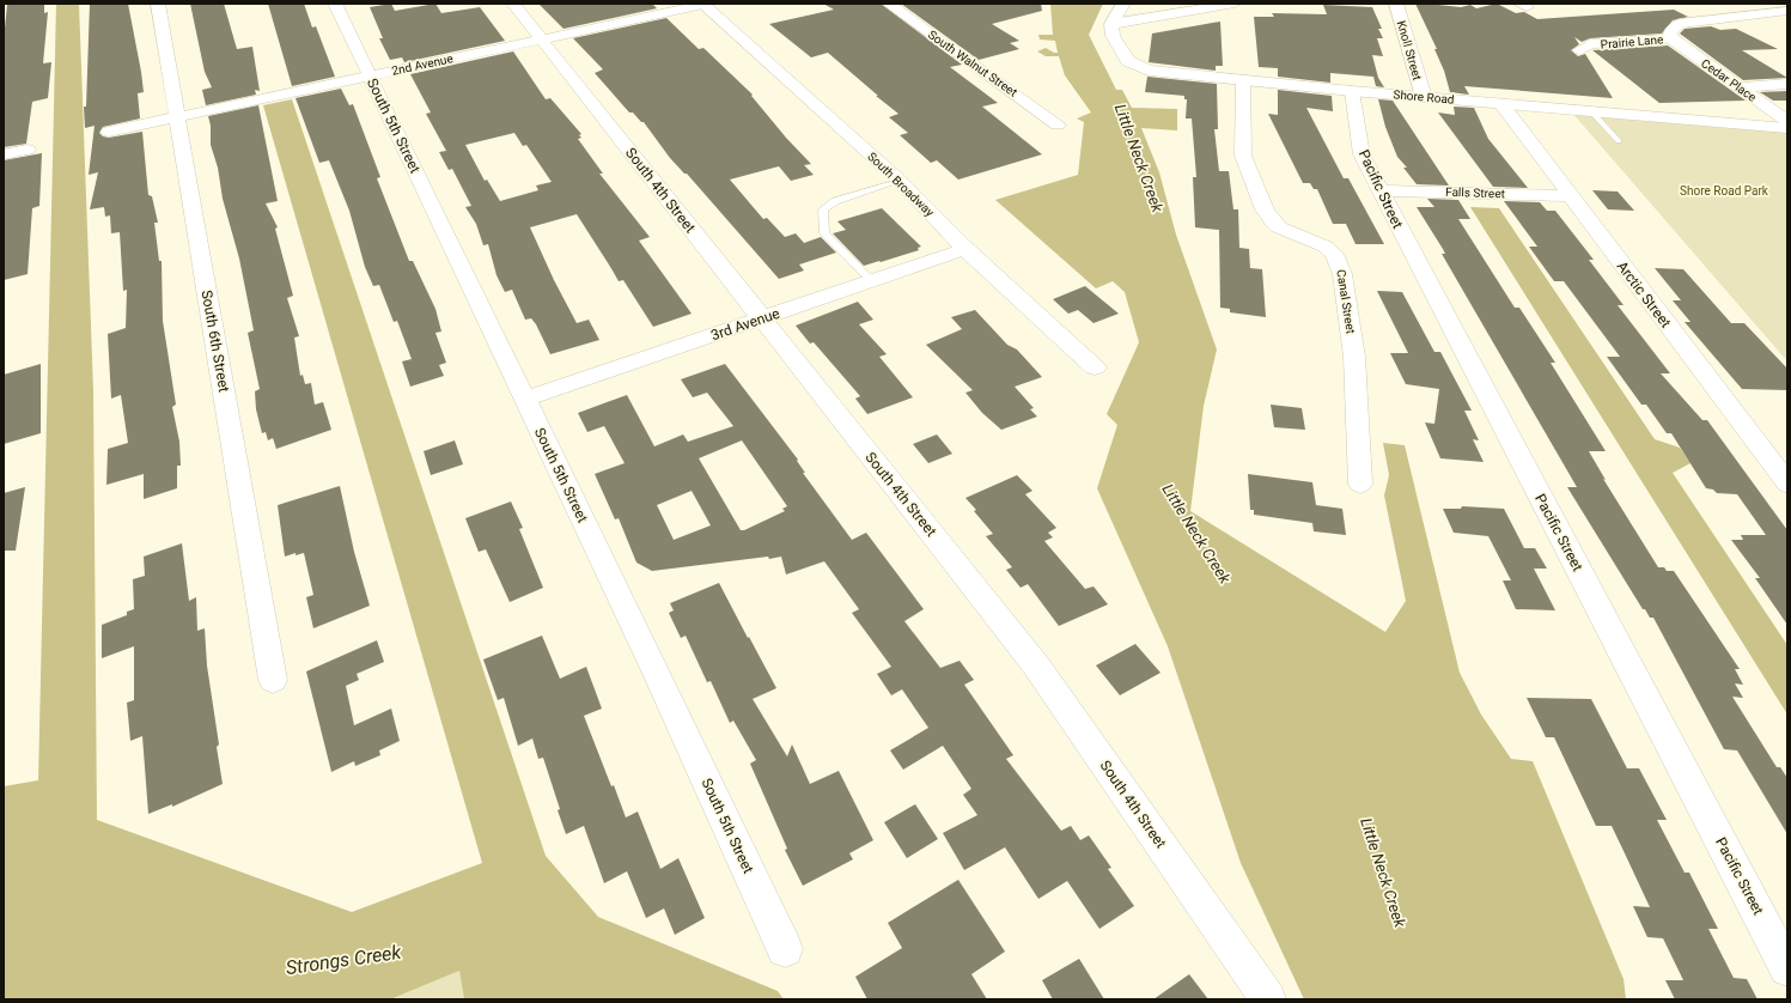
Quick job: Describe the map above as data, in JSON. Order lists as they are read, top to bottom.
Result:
{
  "streets": {
    "street": [
      "Prairie Lane",
      "Knoll Street",
      "South Walnut Street",
      "2nd Avenue",
      "Cedar Place",
      "Shore Road",
      "South 5th Street",
      "South Broadway",
      "Pacific Street",
      "South 4th Street",
      "Falls Street",
      "Arctic Street",
      "Canal Street",
      "3rd Avenue",
      "South 6th Street"
    ]
  },
  "crossings": [
    ["Prairie Lane", "Cedar Place"],
    ["Knoll Street", "Shore Road"],
    ["2nd Avenue", "South 5th Street"],
    ["2nd Avenue", "South Broadway"],
    ["2nd Avenue", "South 4th Street"],
    ["2nd Avenue", "South 6th Street"],
    ["Shore Road", "Pacific Street"],
    ["Shore Road", "Arctic Street"],
    ["Shore Road", "Canal Street"],
    ["South 5th Street", "3rd Avenue"],
    ["South Broadway", "3rd Avenue"],
    ["Pacific Street", "Falls Street"],
    ["South 4th Street", "3rd Avenue"],
    ["Falls Street", "Arctic Street"]
  ],
  "water": ["Little Neck Creek", "Strongs Creek"],
  "parks": ["Shore Road Park"]
}
